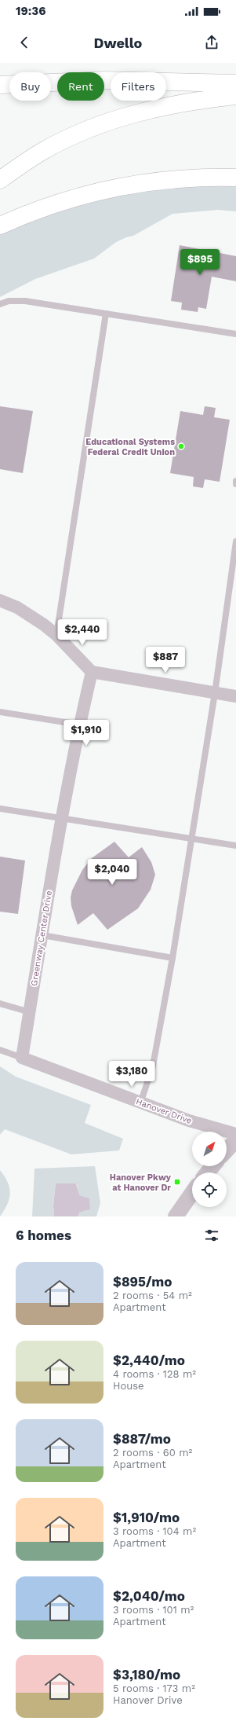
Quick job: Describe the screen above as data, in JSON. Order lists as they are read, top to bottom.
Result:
{
  "streets": {
    "street": ["Greenway Center Drive", "Hanover Drive"]
  },
  "crossings": [
    ["Greenway Center Drive", "Hanover Drive"]
  ],
  "places": {
    "other": ["Educational Systems Federal Credit Union"],
    "transit": ["Hanover Pkwy at Hanover Dr"]
  },
  "north": "top right",
  "page": {
    "status": "19:36",
    "header": "Dwello",
    "chip": ["Buy", "Rent", "Filters"],
    "price": [
      "$895",
      "$2,440",
      "$887",
      "$1,910",
      "$2,040",
      "$3,180"
    ],
    "heading": "6 homes",
    "list": [
      {
        "name": "$895/mo",
        "note": "2 rooms · 54 m² · Apartment"
      },
      {
        "name": "$2,440/mo",
        "note": "4 rooms · 128 m² · House"
      },
      {
        "name": "$887/mo",
        "note": "2 rooms · 60 m² · Apartment"
      },
      {
        "name": "$1,910/mo",
        "note": "3 rooms · 104 m² · Apartment"
      },
      {
        "name": "$2,040/mo",
        "note": "3 rooms · 101 m² · Apartment"
      },
      {
        "name": "$3,180/mo",
        "note": "5 rooms · 173 m² · Hanover Drive"
      }
    ]
  }
}
